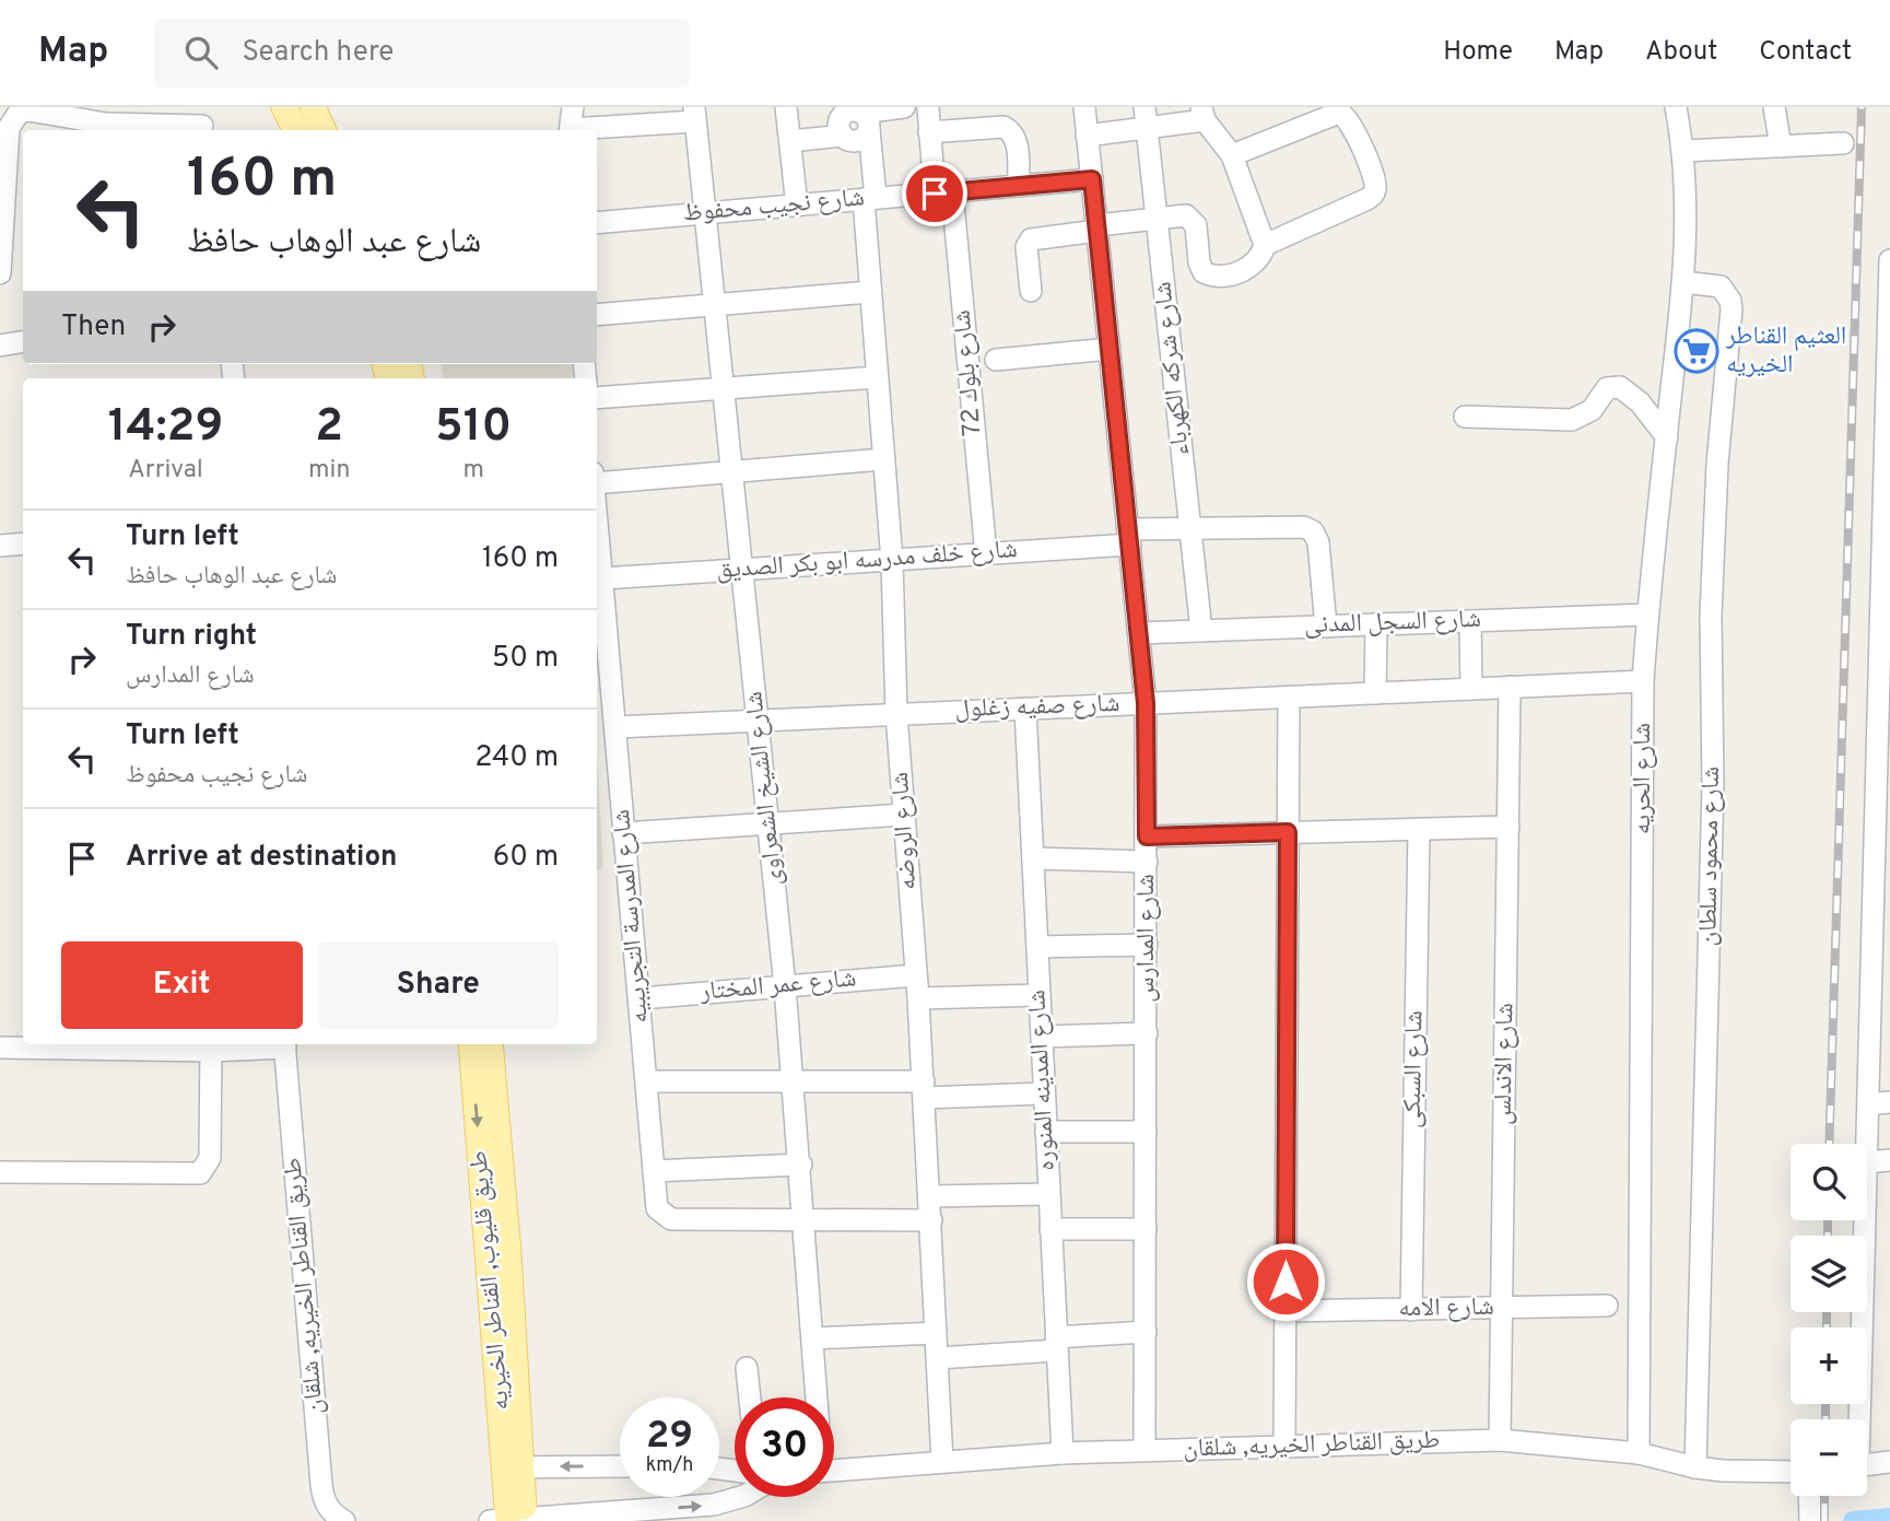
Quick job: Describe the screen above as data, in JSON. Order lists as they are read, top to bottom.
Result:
{
  "streets": {
    "main road": ["طريق قليوب, القناطر الخيريه"],
    "street": [
      "شارع نجيب محفوظ",
      "شارع شركه الكهرباء",
      "شارع بلوك 72",
      "شارع خلف مدرسه ابو بكر الصديق",
      "شارع السجل المدنى",
      "شارع صفيه زغلول",
      "شارع الحريه",
      "شارع الشيخ الشعراوى",
      "شارع الروضه",
      "شارع محمود سلطان",
      "شارع المدرسة التجريبيه",
      "شارع المدارس",
      "شارع عمر المختار",
      "شارع الاندلس",
      "شارع السبكى",
      "شارع المدينه المنوره",
      "طريق القناطر الخيريه, شلقان",
      "شارع الامه"
    ]
  },
  "crossings": [
    ["شارع نجيب محفوظ", "شارع بلوك 72"],
    ["شارع نجيب محفوظ", "شارع الشيخ الشعراوى"],
    ["شارع نجيب محفوظ", "شارع الروضه"],
    ["شارع نجيب محفوظ", "شارع المدارس"],
    ["شارع شركه الكهرباء", "شارع خلف مدرسه ابو بكر الصديق"],
    ["شارع شركه الكهرباء", "شارع السجل المدنى"],
    ["شارع بلوك 72", "شارع خلف مدرسه ابو بكر الصديق"],
    ["شارع خلف مدرسه ابو بكر الصديق", "شارع السجل المدنى"],
    ["شارع خلف مدرسه ابو بكر الصديق", "شارع الشيخ الشعراوى"],
    ["شارع خلف مدرسه ابو بكر الصديق", "شارع الروضه"],
    ["شارع خلف مدرسه ابو بكر الصديق", "شارع المدرسة التجريبيه"],
    ["شارع خلف مدرسه ابو بكر الصديق", "شارع المدارس"],
    ["شارع السجل المدنى", "شارع الحريه"],
    ["شارع السجل المدنى", "شارع المدارس"],
    ["شارع صفيه زغلول", "شارع الحريه"],
    ["شارع صفيه زغلول", "شارع الشيخ الشعراوى"],
    ["شارع صفيه زغلول", "شارع الروضه"],
    ["شارع صفيه زغلول", "شارع المدرسة التجريبيه"],
    ["شارع صفيه زغلول", "شارع المدارس"],
    ["شارع صفيه زغلول", "شارع الاندلس"],
    ["شارع صفيه زغلول", "شارع المدينه المنوره"],
    ["شارع الحريه", "شارع محمود سلطان"],
    ["شارع الحريه", "طريق القناطر الخيريه, شلقان"],
    ["شارع الشيخ الشعراوى", "شارع المدرسة التجريبيه"],
    ["شارع الشيخ الشعراوى", "شارع عمر المختار"],
    ["شارع الروضه", "شارع المدرسة التجريبيه"],
    ["شارع الروضه", "شارع عمر المختار"],
    ["شارع الروضه", "طريق القناطر الخيريه, شلقان"],
    ["شارع محمود سلطان", "طريق القناطر الخيريه, شلقان"],
    ["شارع المدرسة التجريبيه", "شارع عمر المختار"],
    ["شارع المدارس", "طريق القناطر الخيريه, شلقان"],
    ["شارع الاندلس", "طريق القناطر الخيريه, شلقان"],
    ["شارع الاندلس", "شارع الامه"],
    ["شارع السبكى", "شارع الامه"],
    ["شارع المدينه المنوره", "طريق القناطر الخيريه, شلقان"]
  ],
  "places": {
    "supermarket": ["العثيم القناطر الخيريه"]
  },
  "page": {
    "header": "Map",
    "search": "Search here",
    "nav": [
      "Home",
      "Map",
      "About",
      "Contact"
    ],
    "turn": ["160 m", "شارع عبد الوهاب حافظ"],
    "then": "Then",
    "eta": [
      "14:29",
      "Arrival",
      "2",
      "min",
      "510",
      "m"
    ],
    "list": [
      {
        "name": "Turn left",
        "note": "شارع عبد الوهاب حافظ",
        "value": "160 m"
      },
      {
        "name": "Turn right",
        "note": "شارع المدارس",
        "value": "50 m"
      },
      {
        "name": "Turn left",
        "note": "شارع نجيب محفوظ",
        "value": "240 m"
      },
      {
        "name": "Arrive at destination",
        "value": "60 m"
      }
    ],
    "buttons": ["Exit", "Share"],
    "map_buttons": ["+", "−"],
    "speed": "29 km/h",
    "limit": "30"
  }
}
